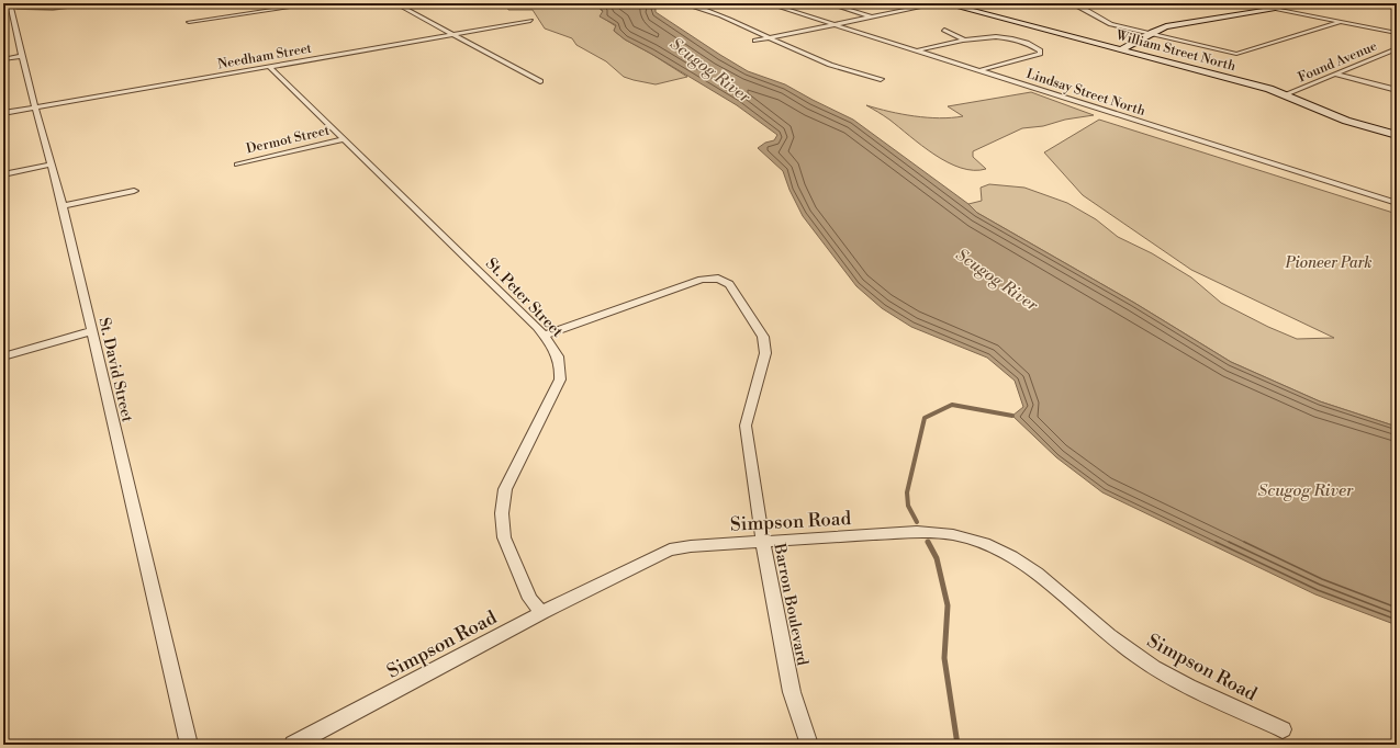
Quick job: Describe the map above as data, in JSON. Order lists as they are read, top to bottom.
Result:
{
  "streets": {
    "street": [
      "William Street North",
      "Needham Street",
      "Found Avenue",
      "Lindsay Street North",
      "Dermot Street",
      "St. Peter Street",
      "St. David Street",
      "Simpson Road",
      "Barron Boulevard"
    ]
  },
  "crossings": [
    ["William Street North", "Found Avenue"],
    ["Needham Street", "St. Peter Street"],
    ["Needham Street", "St. David Street"],
    ["Dermot Street", "St. Peter Street"],
    ["St. Peter Street", "Simpson Road"],
    ["St. Peter Street", "Barron Boulevard"],
    ["Simpson Road", "Barron Boulevard"]
  ],
  "water": ["Scugog River"],
  "parks": ["Pioneer Park"]
}
